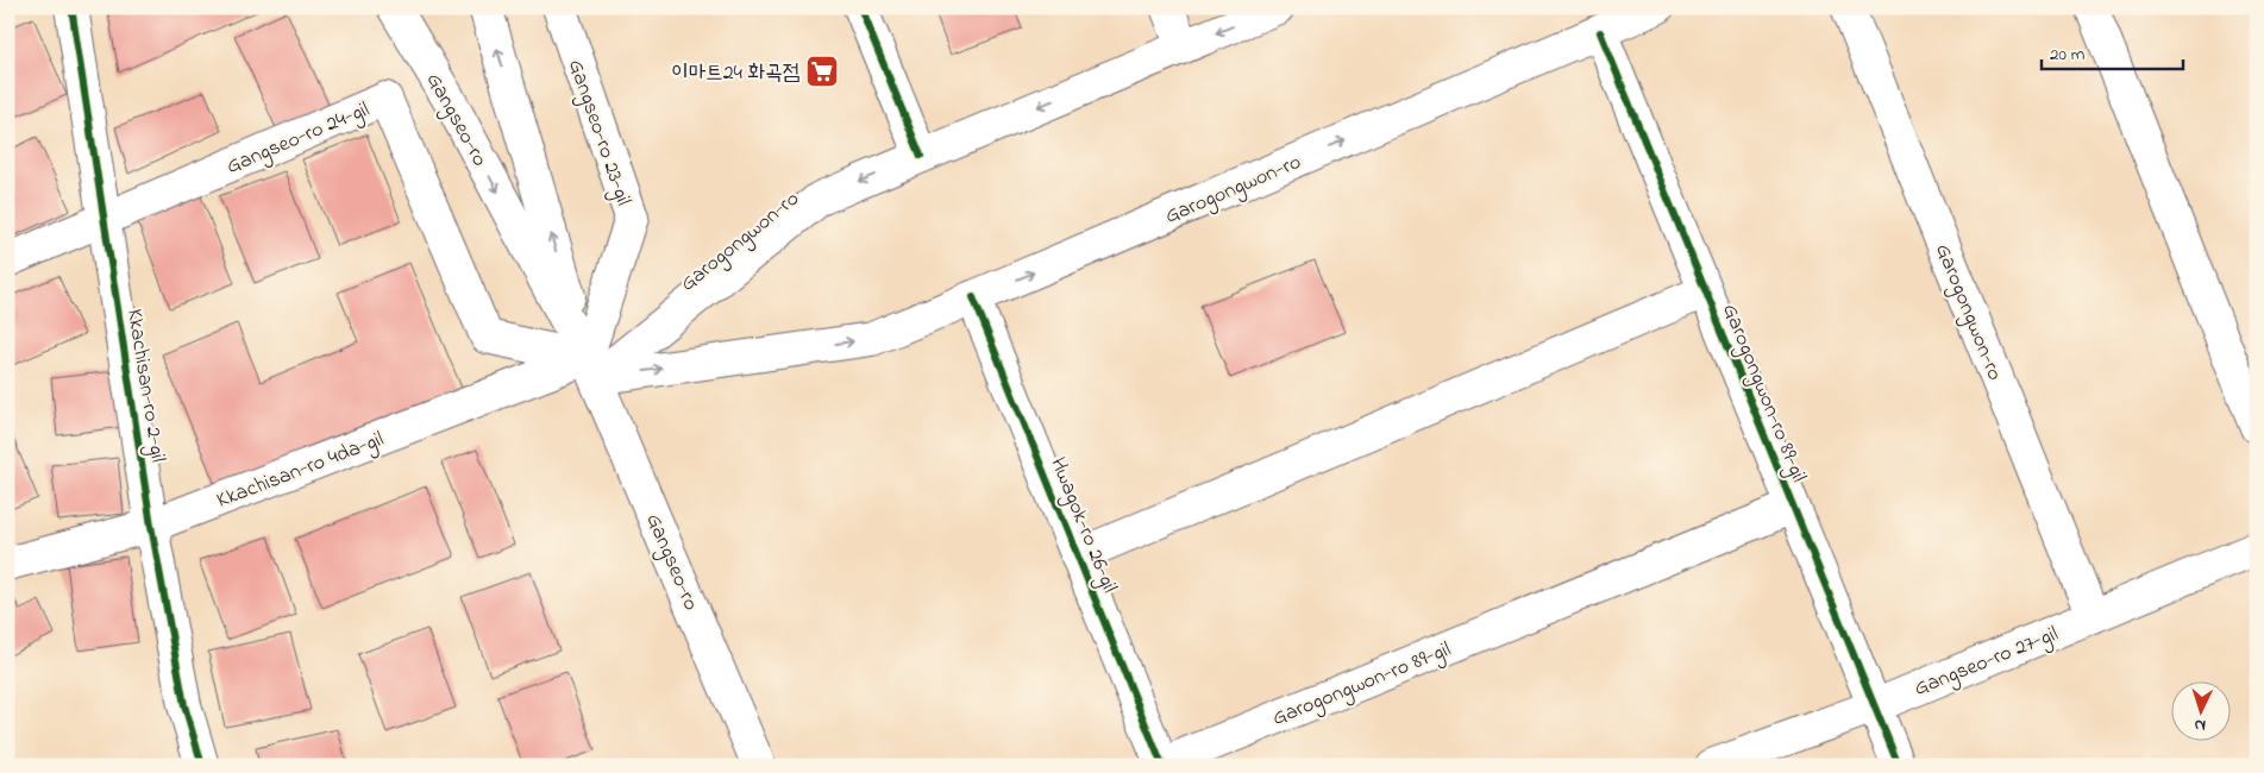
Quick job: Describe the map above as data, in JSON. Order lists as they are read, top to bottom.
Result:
{
  "streets": {
    "street": [
      "Gangseo-ro",
      "Gangseo-ro 23-gil",
      "Gangseo-ro 24-gil",
      "Garogongwon-ro",
      "Kkachisan-ro 2-gil",
      "Garogongwon-ro 89-gil",
      "Kkachisan-ro 4da-gil",
      "Hwagok-ro 26-gil",
      "Gangseo-ro 27-gil"
    ]
  },
  "crossings": [
    ["Gangseo-ro", "Gangseo-ro 23-gil"],
    ["Gangseo-ro", "Gangseo-ro 24-gil"],
    ["Gangseo-ro", "Garogongwon-ro"],
    ["Gangseo-ro", "Kkachisan-ro 4da-gil"],
    ["Gangseo-ro 23-gil", "Gangseo-ro 24-gil"],
    ["Gangseo-ro 23-gil", "Garogongwon-ro"],
    ["Gangseo-ro 23-gil", "Kkachisan-ro 4da-gil"],
    ["Gangseo-ro 24-gil", "Garogongwon-ro"],
    ["Gangseo-ro 24-gil", "Kkachisan-ro 2-gil"],
    ["Gangseo-ro 24-gil", "Kkachisan-ro 4da-gil"],
    ["Garogongwon-ro", "Garogongwon-ro 89-gil"],
    ["Garogongwon-ro", "Kkachisan-ro 4da-gil"],
    ["Garogongwon-ro", "Hwagok-ro 26-gil"],
    ["Garogongwon-ro", "Gangseo-ro 27-gil"],
    ["Kkachisan-ro 2-gil", "Kkachisan-ro 4da-gil"],
    ["Garogongwon-ro 89-gil", "Hwagok-ro 26-gil"],
    ["Garogongwon-ro 89-gil", "Gangseo-ro 27-gil"]
  ],
  "places": {
    "supermarket": ["이마트24 화곡점"]
  },
  "scale_bar": "20 m",
  "north": "bottom"
}
